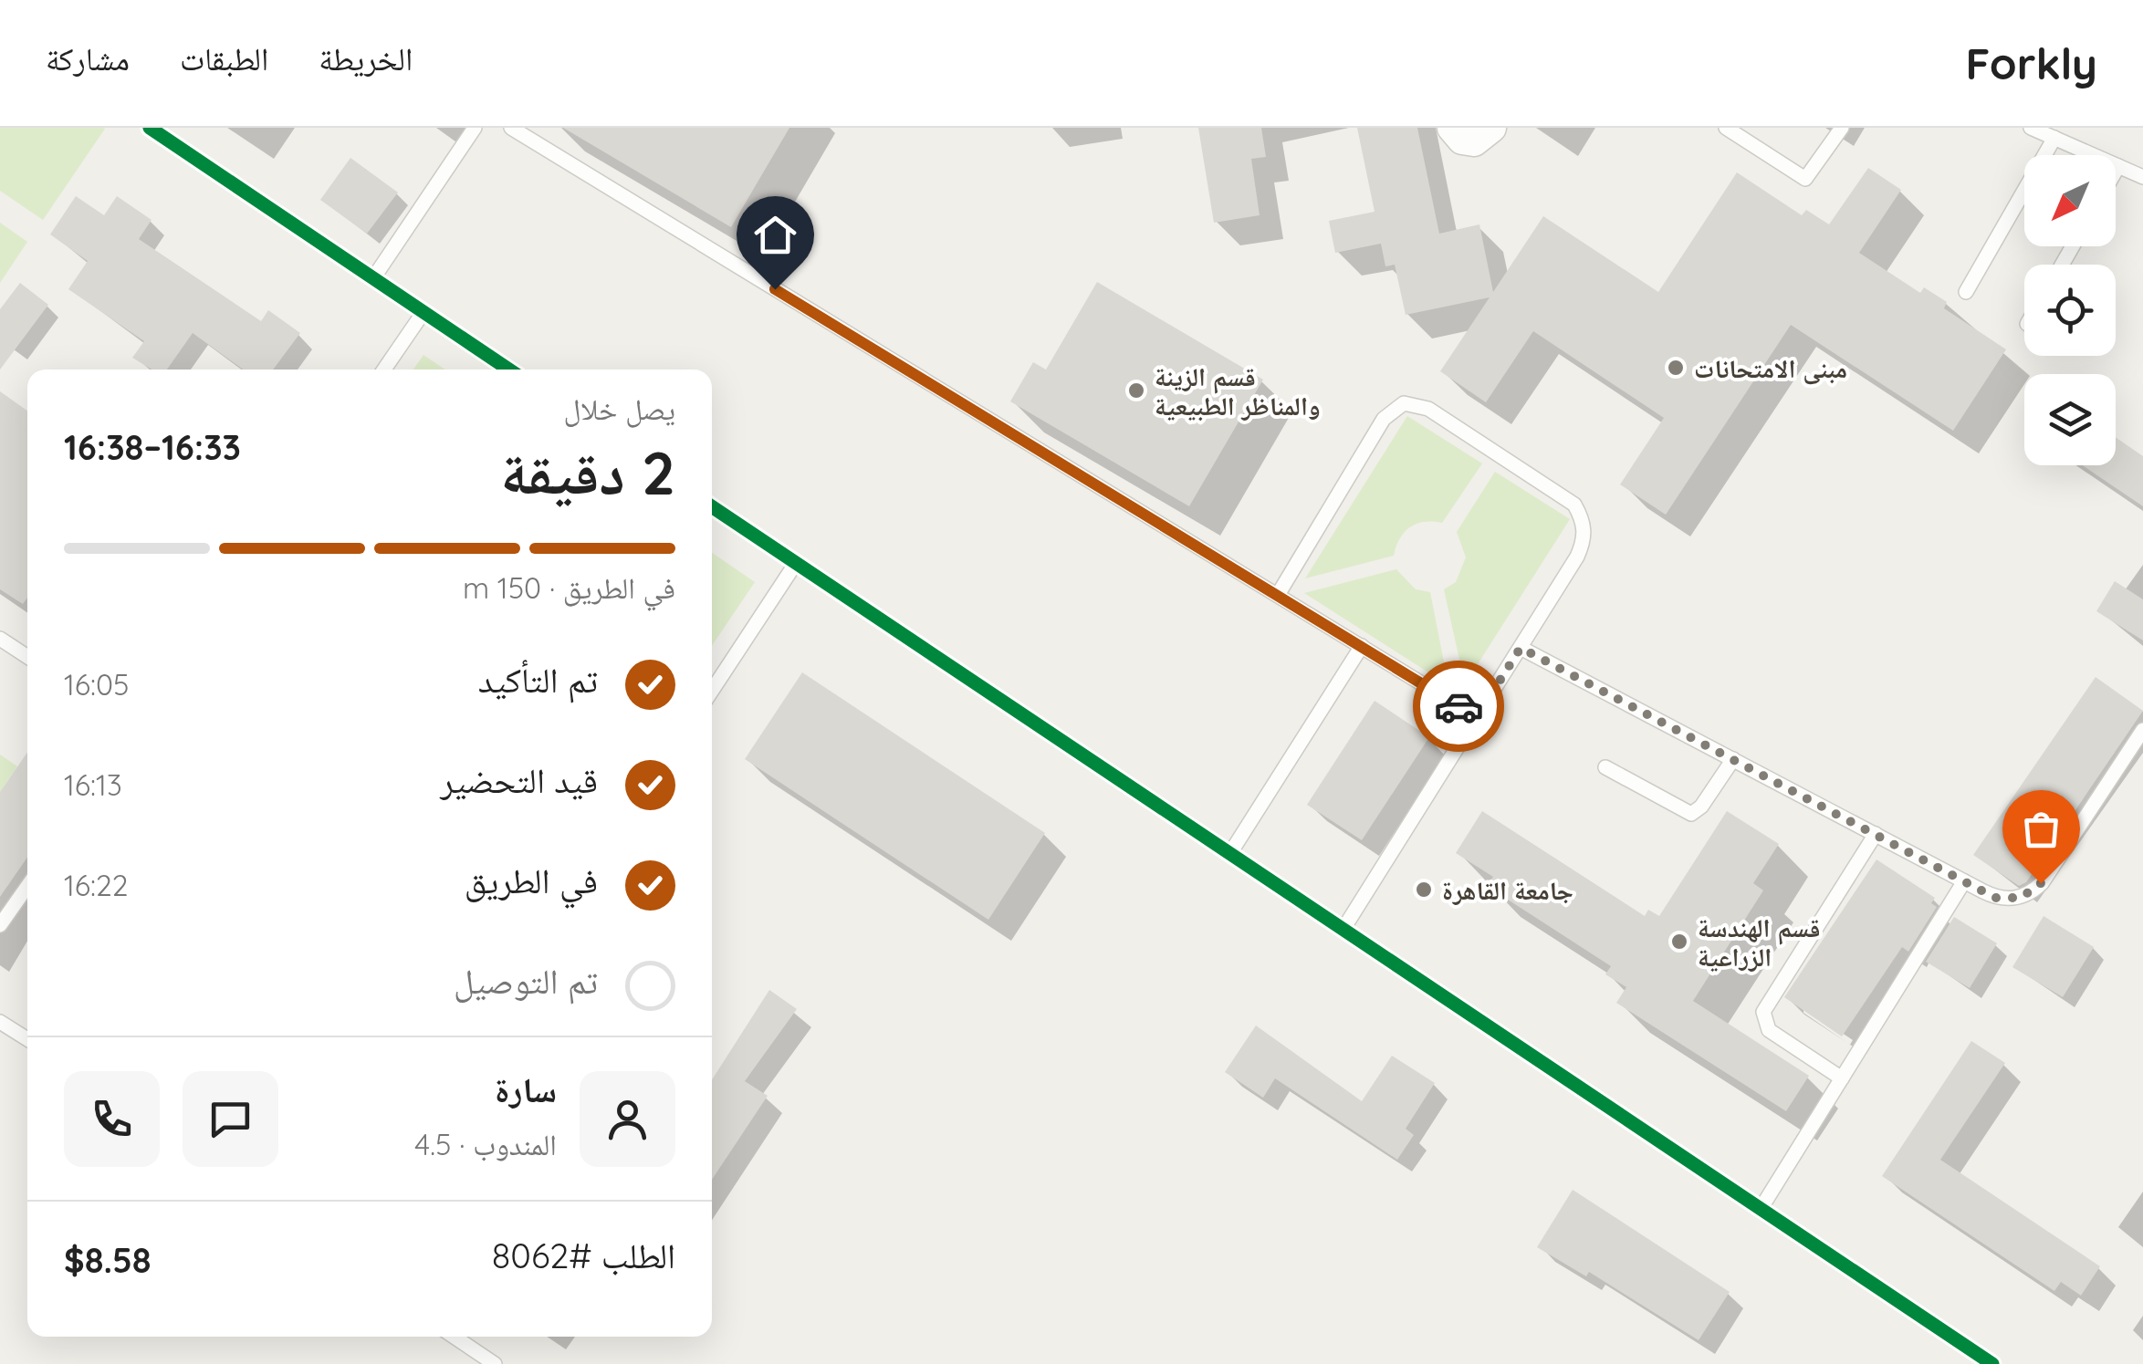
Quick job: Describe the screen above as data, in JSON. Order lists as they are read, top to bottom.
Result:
{
  "places": [
    "مبنى الامتحانات",
    "قسم الزينة والمناظر الطبيعية",
    "جامعة القاهرة",
    "قسم الهندسة الزراعية"
  ],
  "north": "bottom left",
  "page": {
    "header": "Forkly",
    "nav": ["الخريطة", "الطبقات", "مشاركة"],
    "heading": ["2 دقيقة", "يصل خلال", "16:33–16:38"],
    "panel": [
      "سارة",
      "المندوب · 4.5",
      "الطلب #8062",
      "$8.58"
    ],
    "bar": "في الطريق · 150 m",
    "list": [
      ["تم التأكيد", "16:05"],
      ["قيد التحضير", "16:13"],
      ["في الطريق", "16:22"],
      "تم التوصيل"
    ]
  }
}
